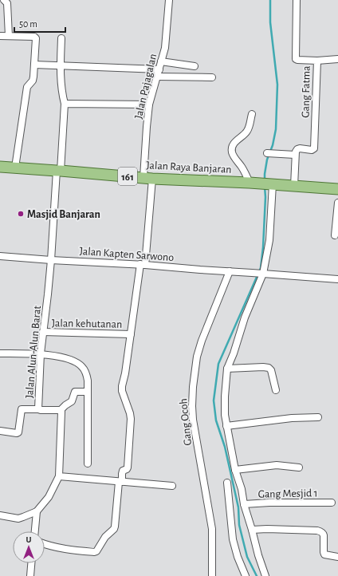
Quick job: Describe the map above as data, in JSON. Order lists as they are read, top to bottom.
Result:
{
  "streets": {
    "main road": ["Jalan Raya Banjaran", "161"],
    "street": [
      "Jalan Pajagalan",
      "Gang Fatma",
      "Jalan Kapten Sarwono",
      "Jalan kehutanan",
      "Jalan Alun-Alun Barat",
      "Gang Ocoh",
      "Gang Mesjid 1"
    ]
  },
  "crossings": [
    ["Jalan Pajagalan", "Jalan Raya Banjaran"],
    ["Jalan Pajagalan", "Jalan Kapten Sarwono"],
    ["Jalan Raya Banjaran", "Jalan Alun-Alun Barat"],
    ["Jalan Kapten Sarwono", "Jalan Alun-Alun Barat"],
    ["Jalan Kapten Sarwono", "Gang Ocoh"],
    ["Jalan kehutanan", "Jalan Alun-Alun Barat"]
  ],
  "places": ["Masjid Banjaran"],
  "scale_bar": "50 m",
  "north": "top"
}
